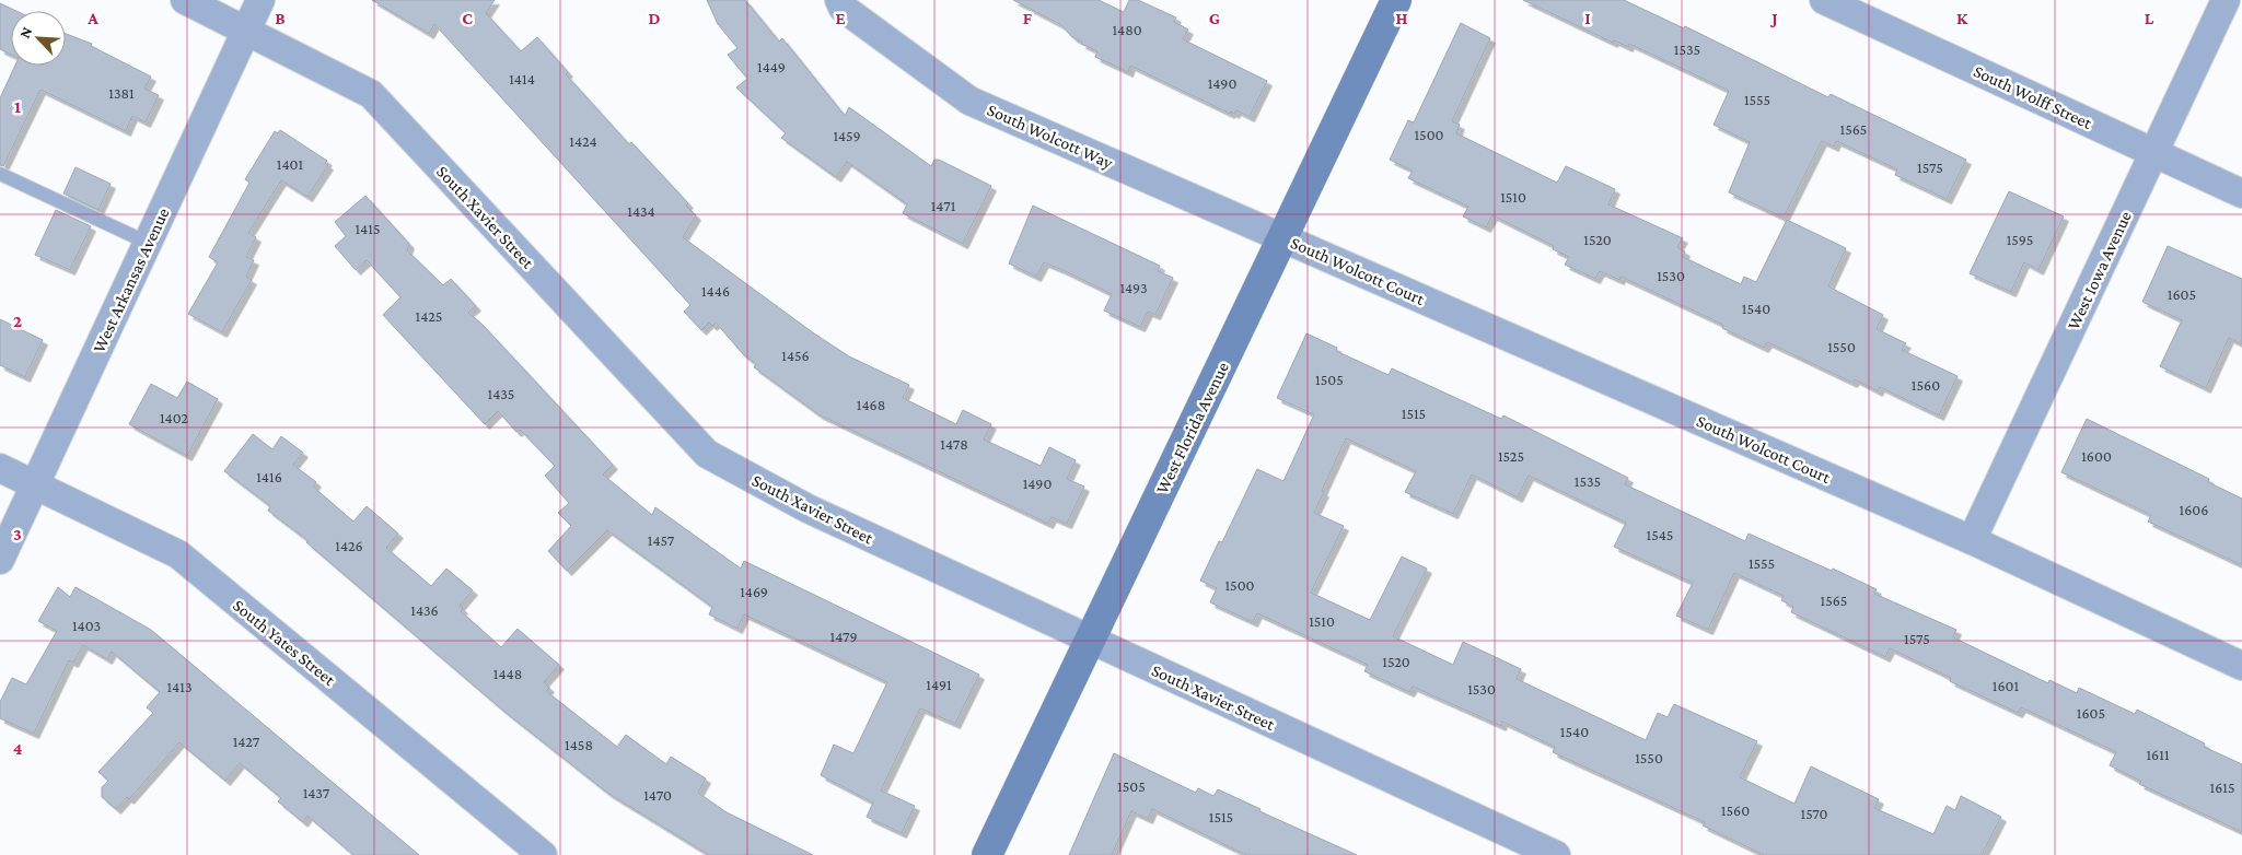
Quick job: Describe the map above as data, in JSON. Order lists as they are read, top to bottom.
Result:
{
  "streets": {
    "street": [
      "South Wolff Street",
      "South Wolcott Way",
      "South Xavier Street",
      "South Wolcott Court",
      "West Iowa Avenue",
      "West Arkansas Avenue",
      "West Florida Avenue",
      "South Yates Street"
    ]
  },
  "crossings": [
    ["South Wolff Street", "West Iowa Avenue"],
    ["South Wolcott Way", "South Wolcott Court"],
    ["South Wolcott Way", "West Florida Avenue"],
    ["South Xavier Street", "West Arkansas Avenue"],
    ["South Xavier Street", "West Florida Avenue"],
    ["South Wolcott Court", "West Iowa Avenue"],
    ["South Wolcott Court", "West Florida Avenue"],
    ["West Arkansas Avenue", "South Yates Street"]
  ],
  "house_numbers": [
    "1480",
    "1535",
    "1449",
    "1414",
    "1490",
    "1381",
    "1555",
    "1565",
    "1500",
    "1459",
    "1424",
    "1401",
    "1575",
    "1510",
    "1471",
    "1434",
    "1415",
    "1520",
    "1595",
    "1530",
    "1493",
    "1446",
    "1605",
    "1540",
    "1425",
    "1550",
    "1456",
    "1505",
    "1560",
    "1435",
    "1468",
    "1515",
    "1402",
    "1478",
    "1525",
    "1600",
    "1416",
    "1535",
    "1490",
    "1606",
    "1545",
    "1457",
    "1426",
    "1555",
    "1500",
    "1469",
    "1565",
    "1436",
    "1510",
    "1403",
    "1479",
    "1575",
    "1520",
    "1448",
    "1491",
    "1601",
    "1413",
    "1530",
    "1605",
    "1540",
    "1427",
    "1458",
    "1611",
    "1550",
    "1505",
    "1615",
    "1437",
    "1470",
    "1560",
    "1570",
    "1515"
  ],
  "north": "top left",
  "grid": {
    "columns": [
      "A",
      "B",
      "C",
      "D",
      "E",
      "F",
      "G",
      "H",
      "I",
      "J",
      "K",
      "L"
    ],
    "rows": [
      "1",
      "2",
      "3",
      "4"
    ]
  }
}
